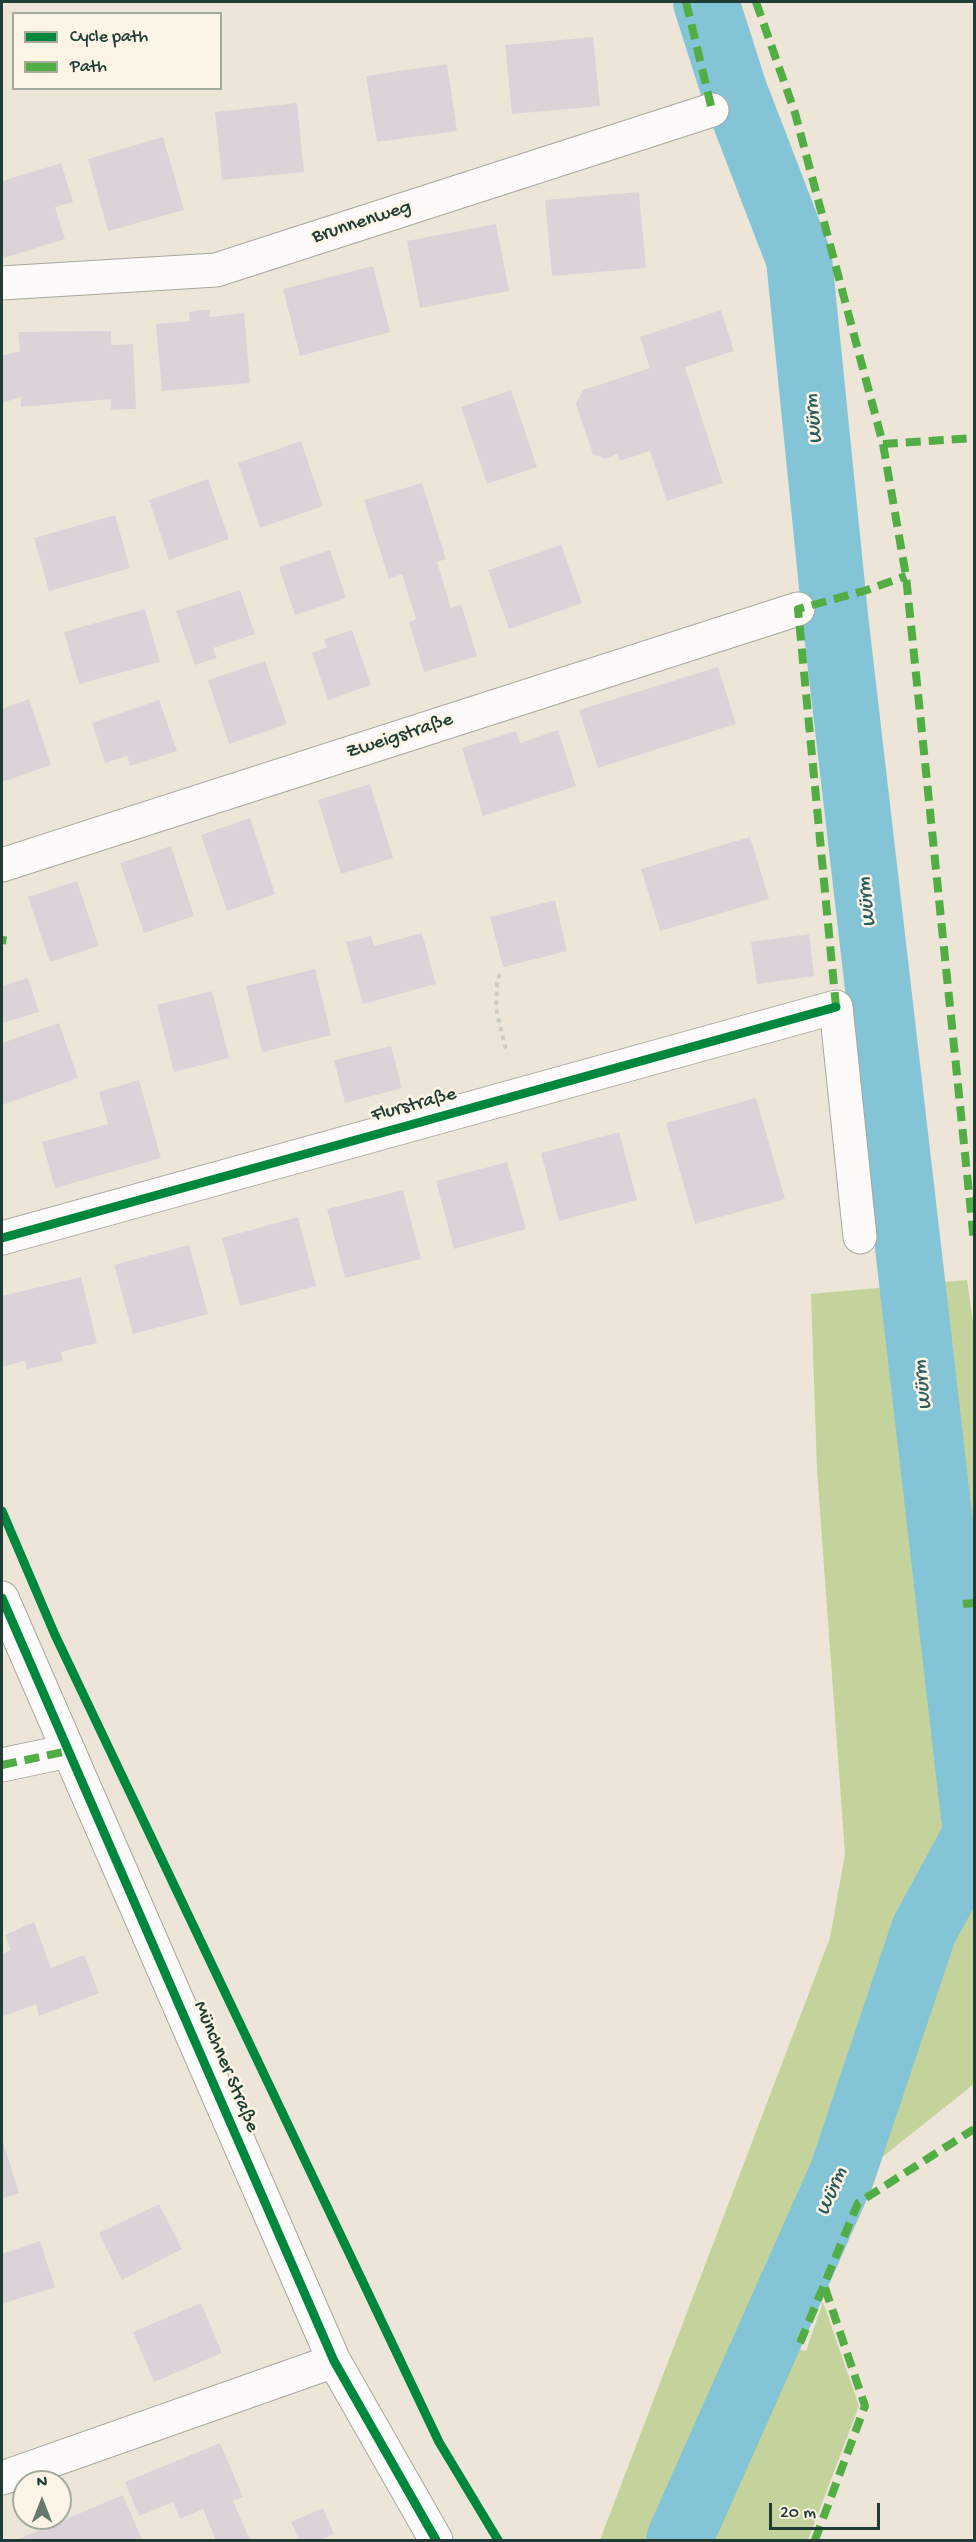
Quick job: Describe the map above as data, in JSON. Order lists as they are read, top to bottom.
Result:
{
  "streets": {
    "street": [
      "Brunnenweg",
      "Zweigstraße",
      "Flurstraße",
      "Münchner Straße"
    ]
  },
  "water": ["Würm"],
  "legend": ["Cycle path", "Path"],
  "scale_bar": "20 m",
  "north": "top"
}
